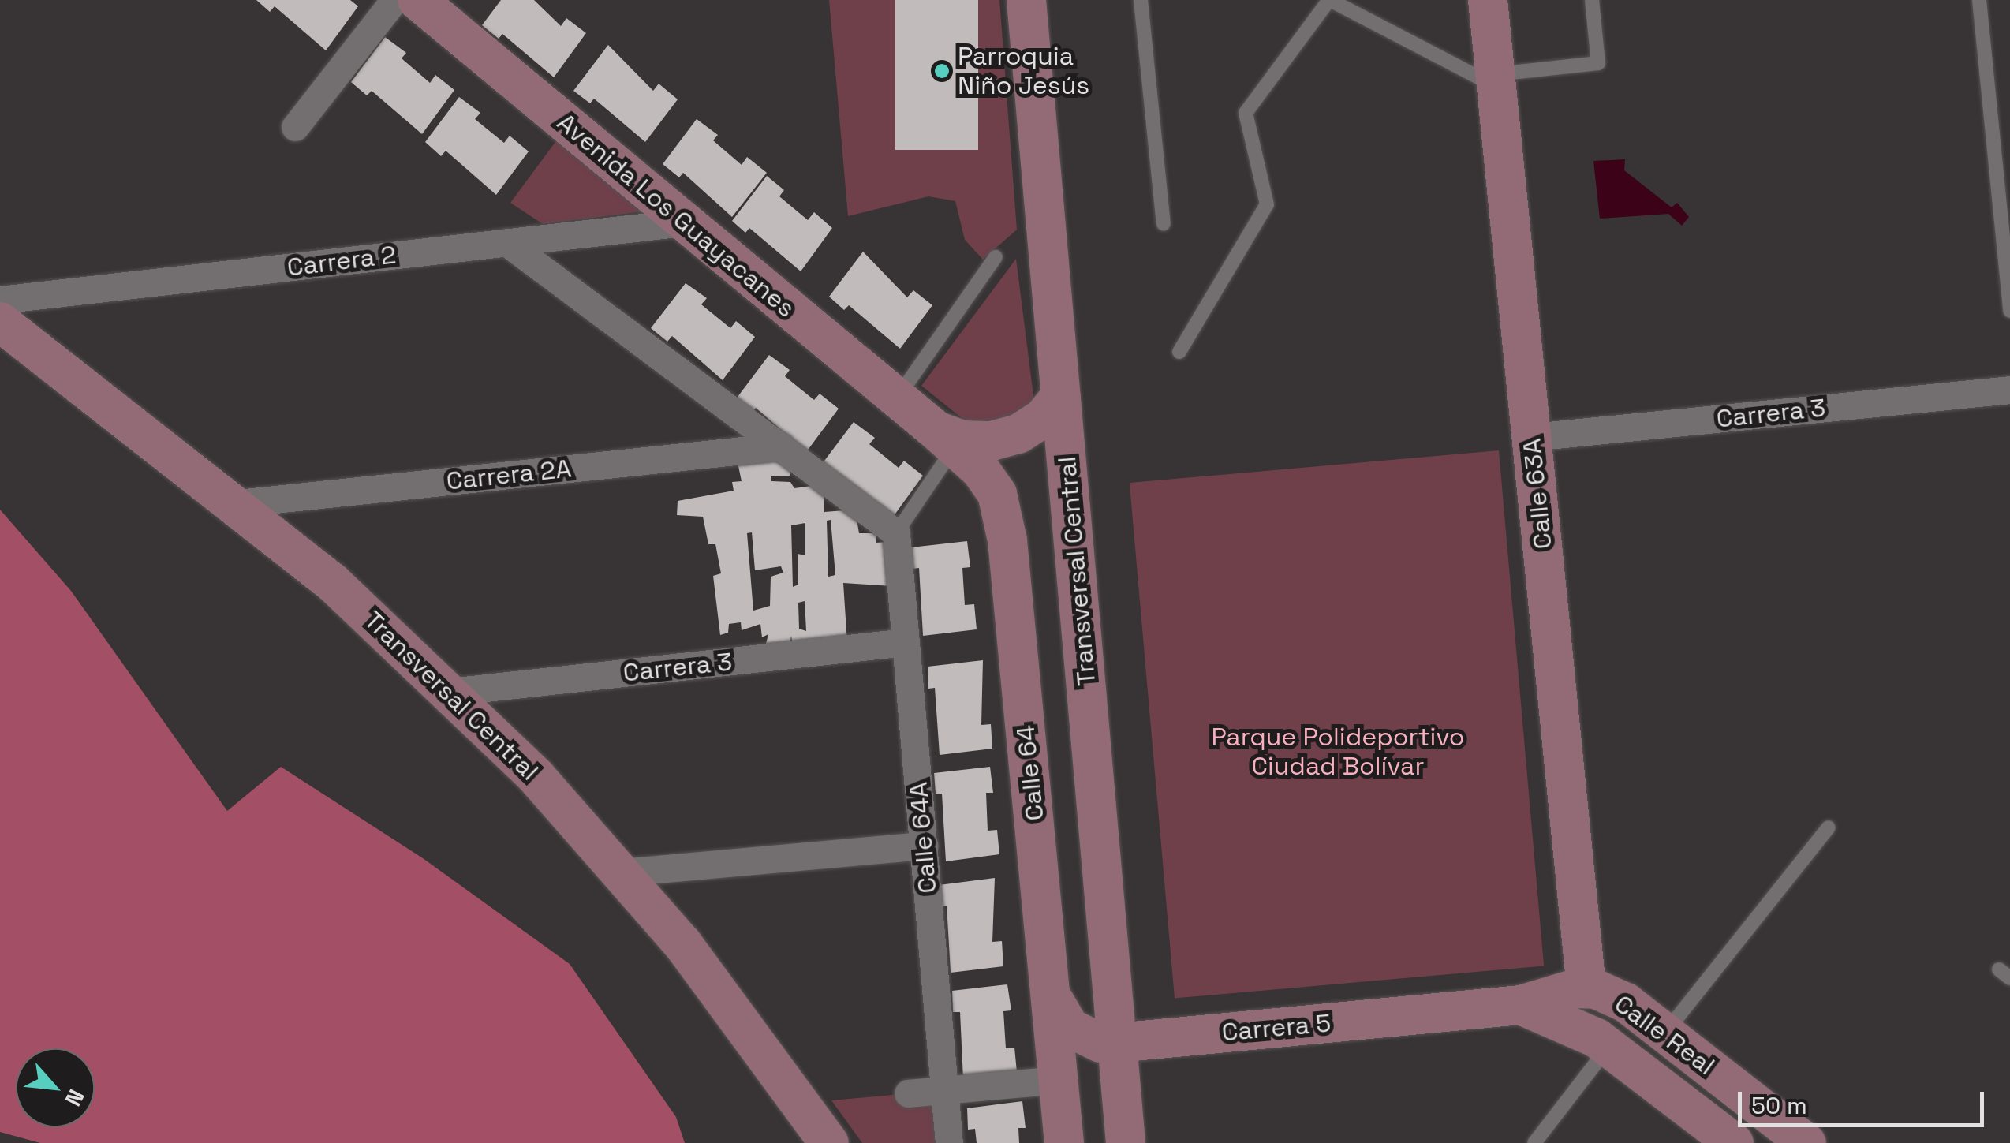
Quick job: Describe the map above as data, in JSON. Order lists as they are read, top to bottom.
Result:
{
  "streets": {
    "street": [
      "Avenida Los Guayacanes",
      "Carrera 2",
      "Carrera 3",
      "Carrera 2A",
      "Calle 63A",
      "Transversal Central",
      "Calle 64",
      "Calle 64A",
      "Carrera 5",
      "Calle Real"
    ]
  },
  "crossings": [
    ["Avenida Los Guayacanes", "Carrera 2"],
    ["Avenida Los Guayacanes", "Calle 64"],
    ["Carrera 3", "Calle 63A"],
    ["Carrera 3", "Transversal Central"],
    ["Carrera 3", "Calle 64A"],
    ["Carrera 2A", "Transversal Central"],
    ["Calle 63A", "Calle Real"],
    ["Transversal Central", "Carrera 5"],
    ["Calle 64", "Carrera 5"],
    ["Carrera 5", "Calle Real"]
  ],
  "parks": ["Parque Polideportivo Ciudad Bolívar"],
  "places": ["Parroquia Niño Jesús"],
  "scale_bar": "50 m",
  "north": "bottom right"
}
